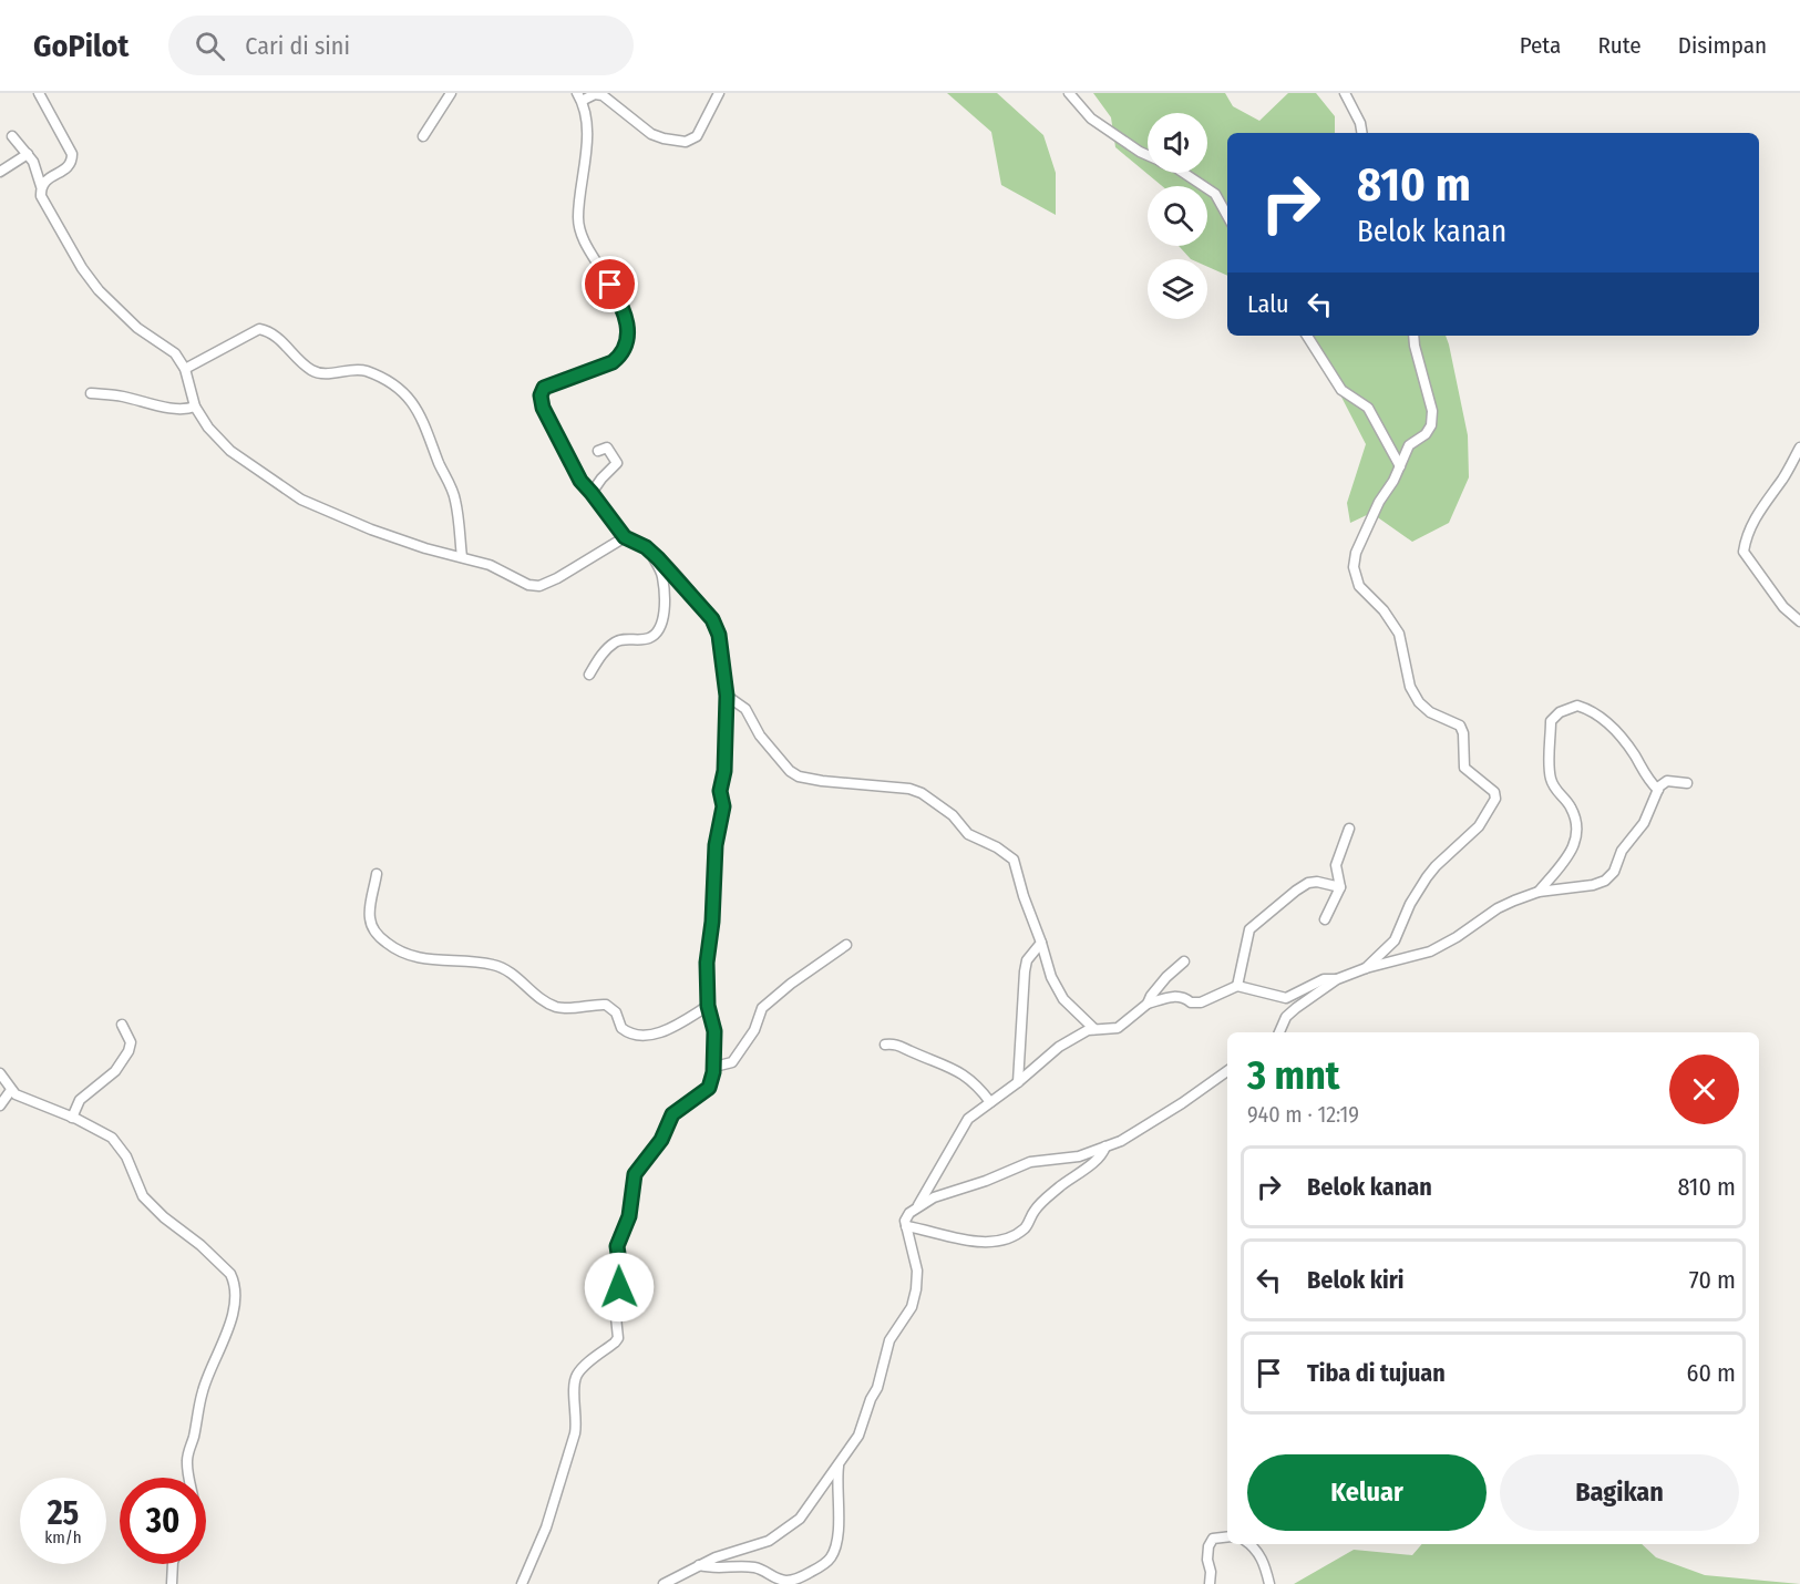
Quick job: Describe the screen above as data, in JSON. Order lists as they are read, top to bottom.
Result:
{
  "page": {
    "header": "GoPilot",
    "search": "Cari di sini",
    "nav": ["Peta", "Rute", "Disimpan"],
    "turn": ["810 m", "Belok kanan"],
    "then": "Lalu",
    "heading": ["3 mnt", "940 m · 12:19"],
    "list": [
      {
        "name": "Belok kanan",
        "value": "810 m"
      },
      {
        "name": "Belok kiri",
        "value": "70 m"
      },
      {
        "name": "Tiba di tujuan",
        "value": "60 m"
      }
    ],
    "buttons": ["Keluar", "Bagikan"],
    "speed": "25 km/h",
    "limit": "30"
  }
}
